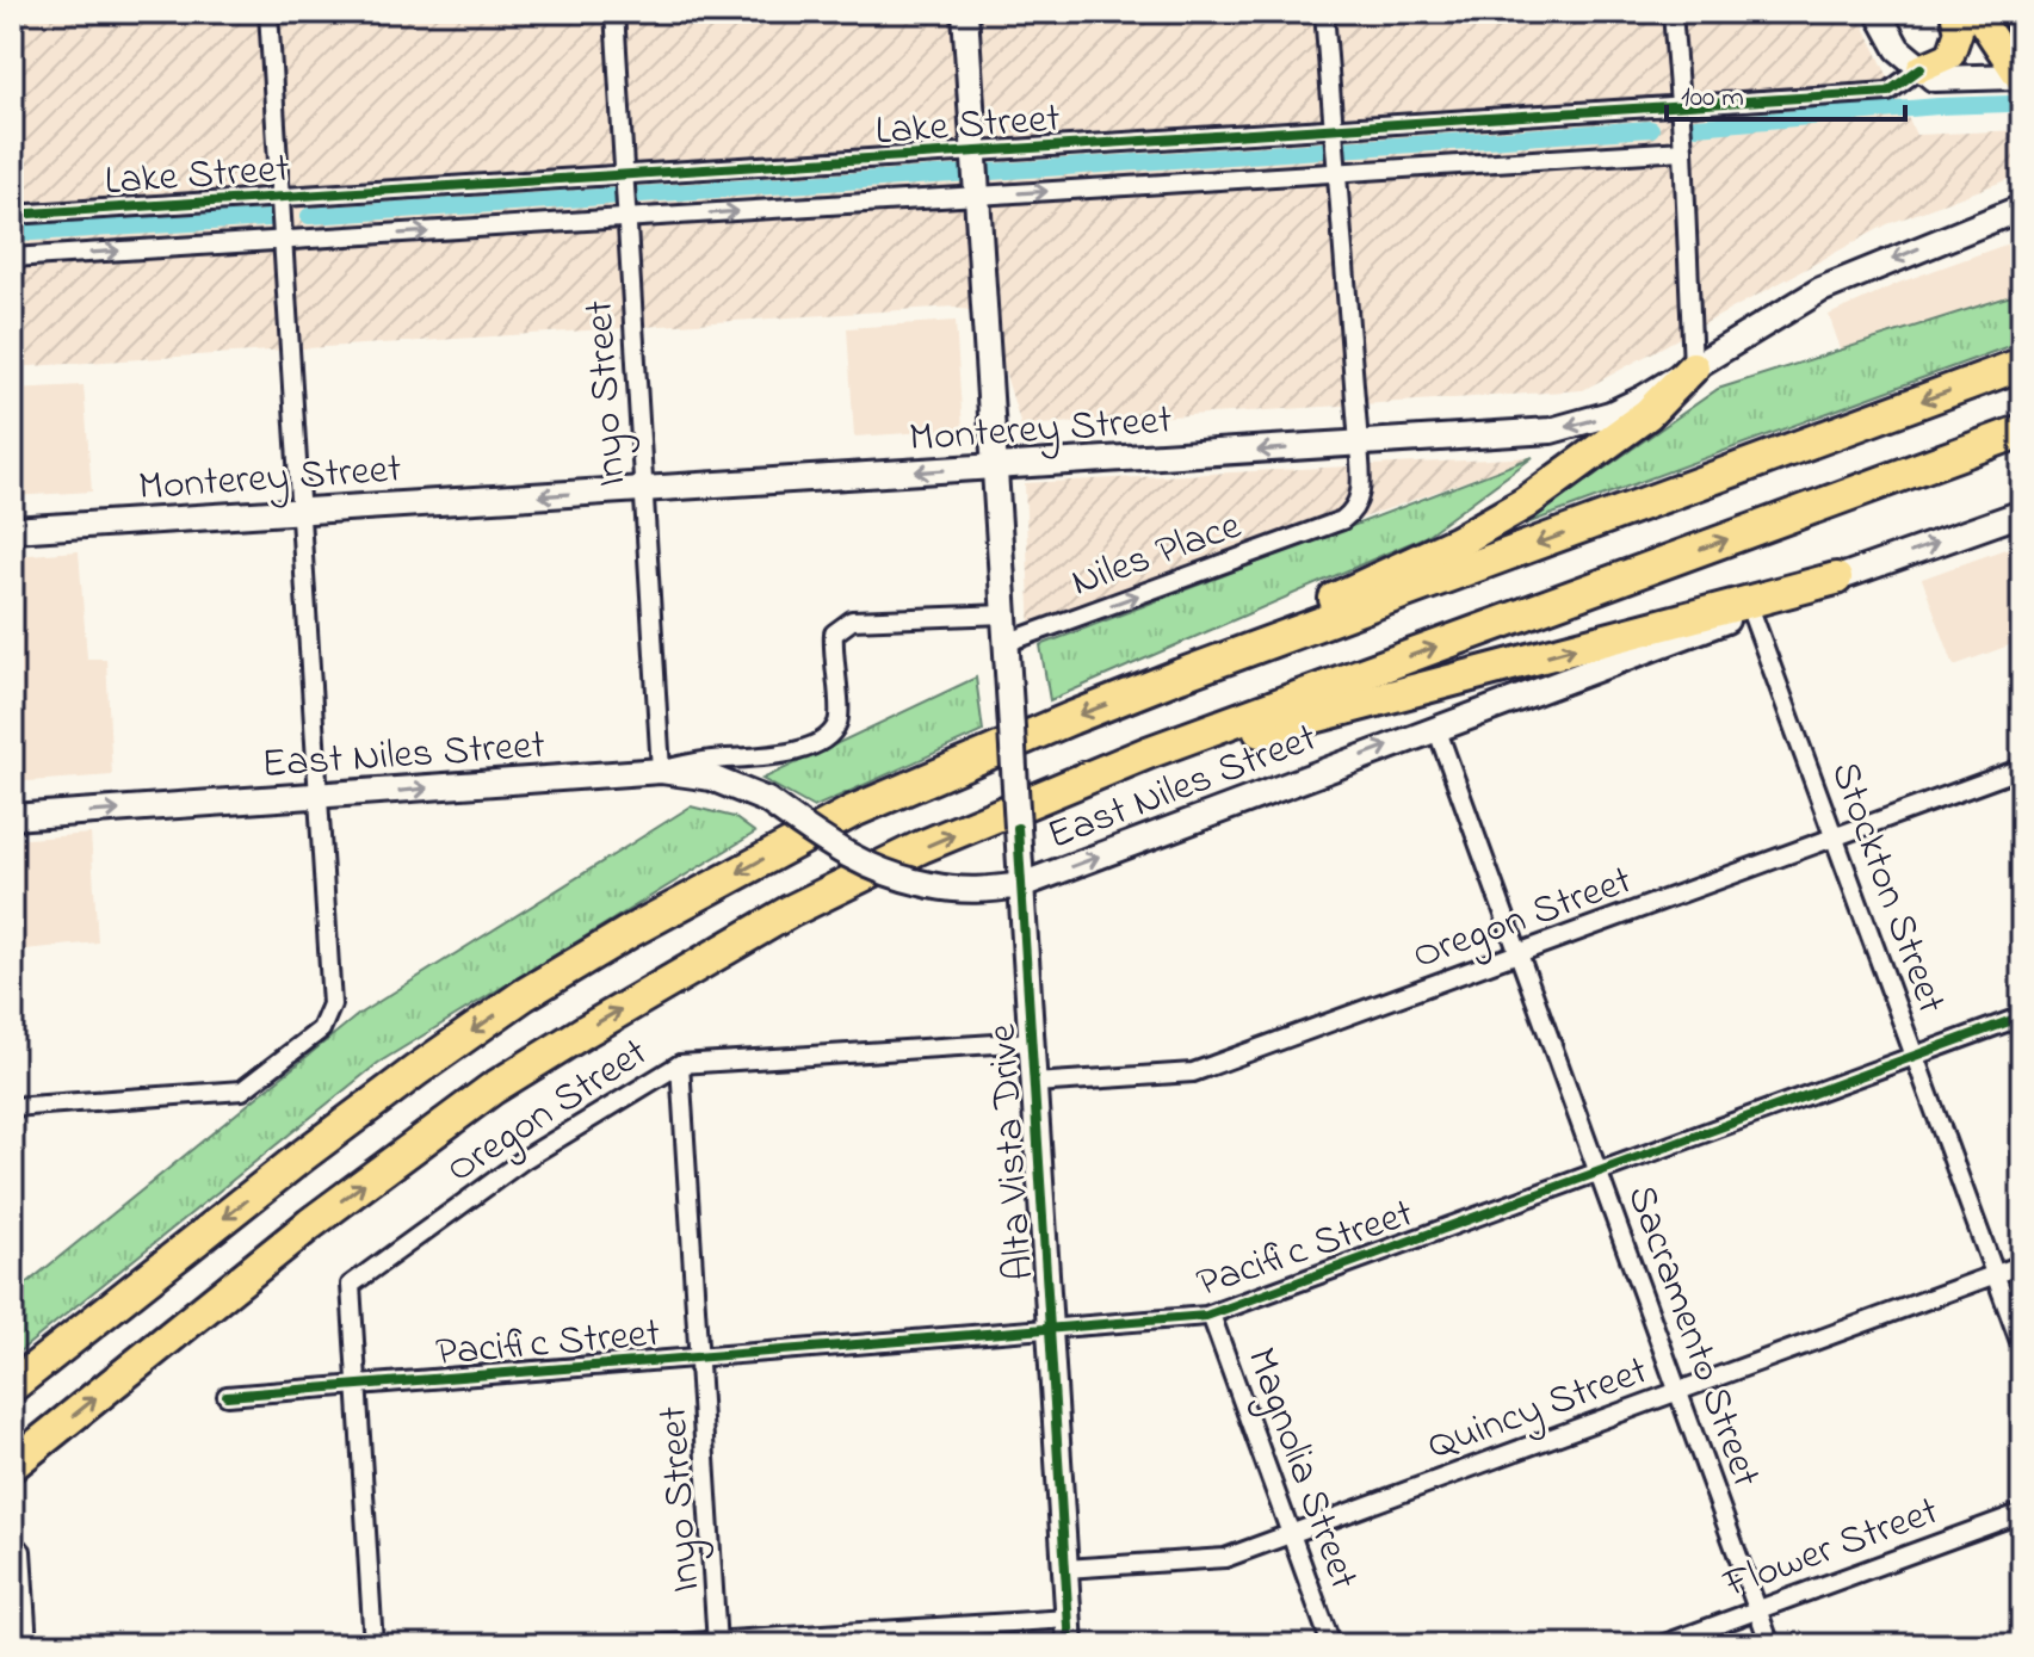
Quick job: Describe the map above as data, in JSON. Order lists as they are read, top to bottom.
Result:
{
  "streets": {
    "main road": ["Monterey Street", "East Niles Street", "Alta Vista Drive"],
    "street": [
      "Lake Street",
      "Inyo Street",
      "Niles Place",
      "Stockton Street",
      "Oregon Street",
      "Pacific Street",
      "Sacramento Street",
      "Quincy Street",
      "Magnolia Street",
      "Flower Street"
    ]
  },
  "crossings": [
    ["Lake Street", "Inyo Street"],
    ["Lake Street", "Alta Vista Drive"],
    ["Inyo Street", "Monterey Street"],
    ["Inyo Street", "East Niles Street"],
    ["Inyo Street", "Oregon Street"],
    ["Inyo Street", "Pacific Street"],
    ["Monterey Street", "Niles Place"],
    ["Monterey Street", "Alta Vista Drive"],
    ["Niles Place", "Alta Vista Drive"],
    ["East Niles Street", "Stockton Street"],
    ["East Niles Street", "Alta Vista Drive"],
    ["East Niles Street", "Sacramento Street"],
    ["Stockton Street", "Oregon Street"],
    ["Stockton Street", "Pacific Street"],
    ["Stockton Street", "Quincy Street"],
    ["Oregon Street", "Alta Vista Drive"],
    ["Oregon Street", "Pacific Street"],
    ["Oregon Street", "Sacramento Street"],
    ["Alta Vista Drive", "Pacific Street"],
    ["Alta Vista Drive", "Quincy Street"],
    ["Pacific Street", "Sacramento Street"],
    ["Pacific Street", "Magnolia Street"],
    ["Sacramento Street", "Quincy Street"],
    ["Sacramento Street", "Flower Street"],
    ["Quincy Street", "Magnolia Street"]
  ],
  "one_way": ["Monterey Street", "Niles Place", "East Niles Street"],
  "scale_bar": "100 m"
}
